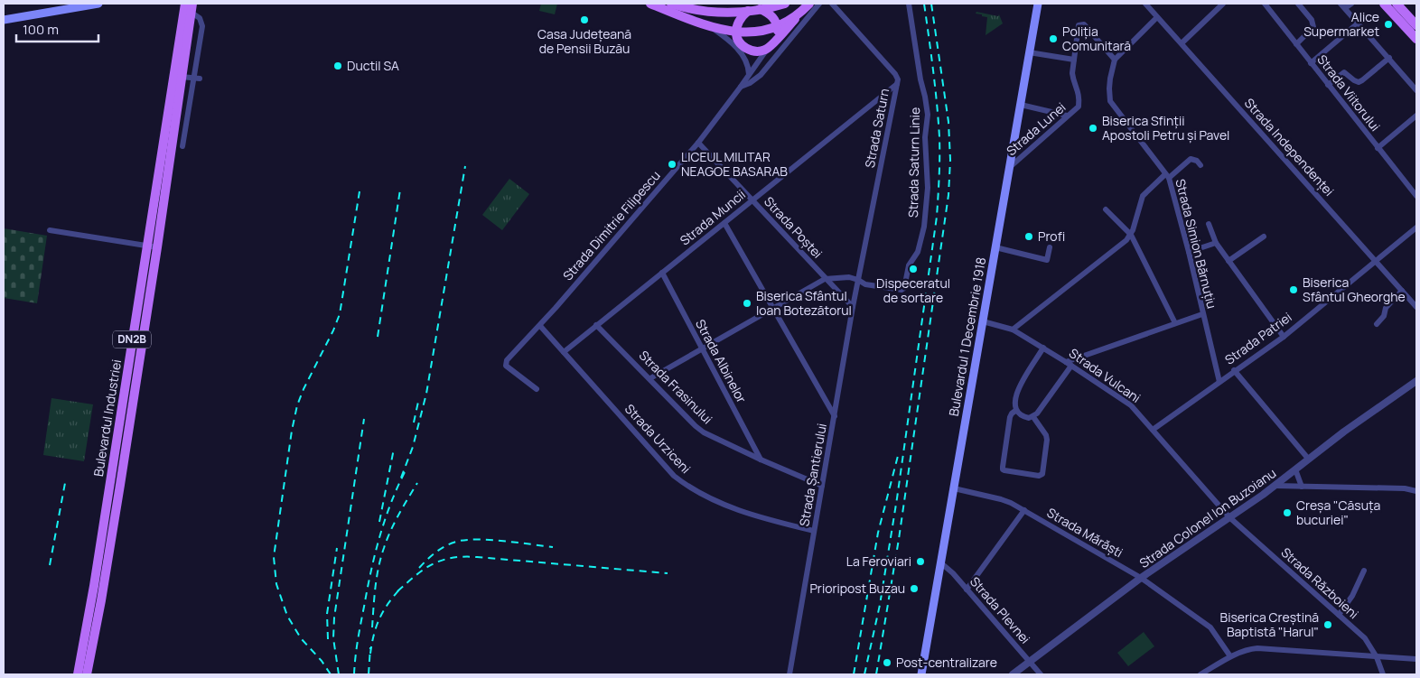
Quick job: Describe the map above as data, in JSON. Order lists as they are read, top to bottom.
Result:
{
  "streets": {
    "main road": ["Bulevardul 1 Decembrie 1918", "DN2B", "Bulevardul Industriei"],
    "street": [
      "Strada Viitorului",
      "Strada Saturn",
      "Strada Lunei",
      "Strada Independenței",
      "Strada Saturn Linie",
      "Strada Muncii",
      "Strada Dimitrie Filipescu",
      "Strada Poștei",
      "Strada Simion Bărnuțiu",
      "Strada Patriei",
      "Strada Albinelor",
      "Strada Vulcani",
      "Strada Frasinului",
      "Strada Urziceni",
      "Strada Șantierului",
      "Strada Colonel Ion Buzoianu",
      "Strada Mărăști",
      "Strada Războieni",
      "Strada Plevnei"
    ]
  },
  "crossings": [
    ["Strada Saturn", "Strada Saturn Linie"],
    ["Strada Saturn", "Strada Muncii"],
    ["Strada Saturn", "Strada Șantierului"],
    ["Strada Lunei", "Bulevardul 1 Decembrie 1918"],
    ["Strada Independenței", "Strada Patriei"],
    ["Strada Saturn Linie", "Strada Șantierului"],
    ["Strada Muncii", "Strada Poștei"],
    ["Strada Muncii", "Strada Albinelor"],
    ["Strada Muncii", "Strada Frasinului"],
    ["Strada Muncii", "Strada Urziceni"],
    ["Strada Dimitrie Filipescu", "Strada Poștei"],
    ["Strada Dimitrie Filipescu", "Strada Urziceni"],
    ["Strada Poștei", "Strada Șantierului"],
    ["Strada Simion Bărnuțiu", "Strada Patriei"],
    ["Bulevardul 1 Decembrie 1918", "Strada Vulcani"],
    ["Bulevardul 1 Decembrie 1918", "Strada Mărăști"],
    ["Bulevardul 1 Decembrie 1918", "Strada Plevnei"],
    ["Strada Patriei", "Strada Vulcani"],
    ["Strada Albinelor", "Strada Frasinului"],
    ["Strada Vulcani", "Strada Colonel Ion Buzoianu"],
    ["Strada Vulcani", "Strada Războieni"],
    ["Strada Frasinului", "Strada Șantierului"],
    ["Strada Urziceni", "Strada Șantierului"],
    ["Strada Colonel Ion Buzoianu", "Strada Mărăști"],
    ["Strada Colonel Ion Buzoianu", "Strada Războieni"],
    ["Strada Colonel Ion Buzoianu", "Strada Plevnei"]
  ],
  "places": [
    "Casa Județeană de Pensii Buzău",
    "Alice Supermarket",
    "Poliția Comunitară",
    "Ductil SA",
    "Biserica Sfinții Apostoli Petru și Pavel",
    "LICEUL MILITAR NEAGOE BASARAB",
    "Profi",
    "Dispeceratul de sortare",
    "Biserica Sfântul Gheorghe",
    "Biserica Sfântul Ioan Botezătorul",
    "Creșa \"Căsuța bucuriei\"",
    "La Feroviari",
    "Prioripost Buzau",
    "Biserica Creștină Baptistă \"Harul\"",
    "Post-centralizare"
  ],
  "scale_bar": "100 m"
}
